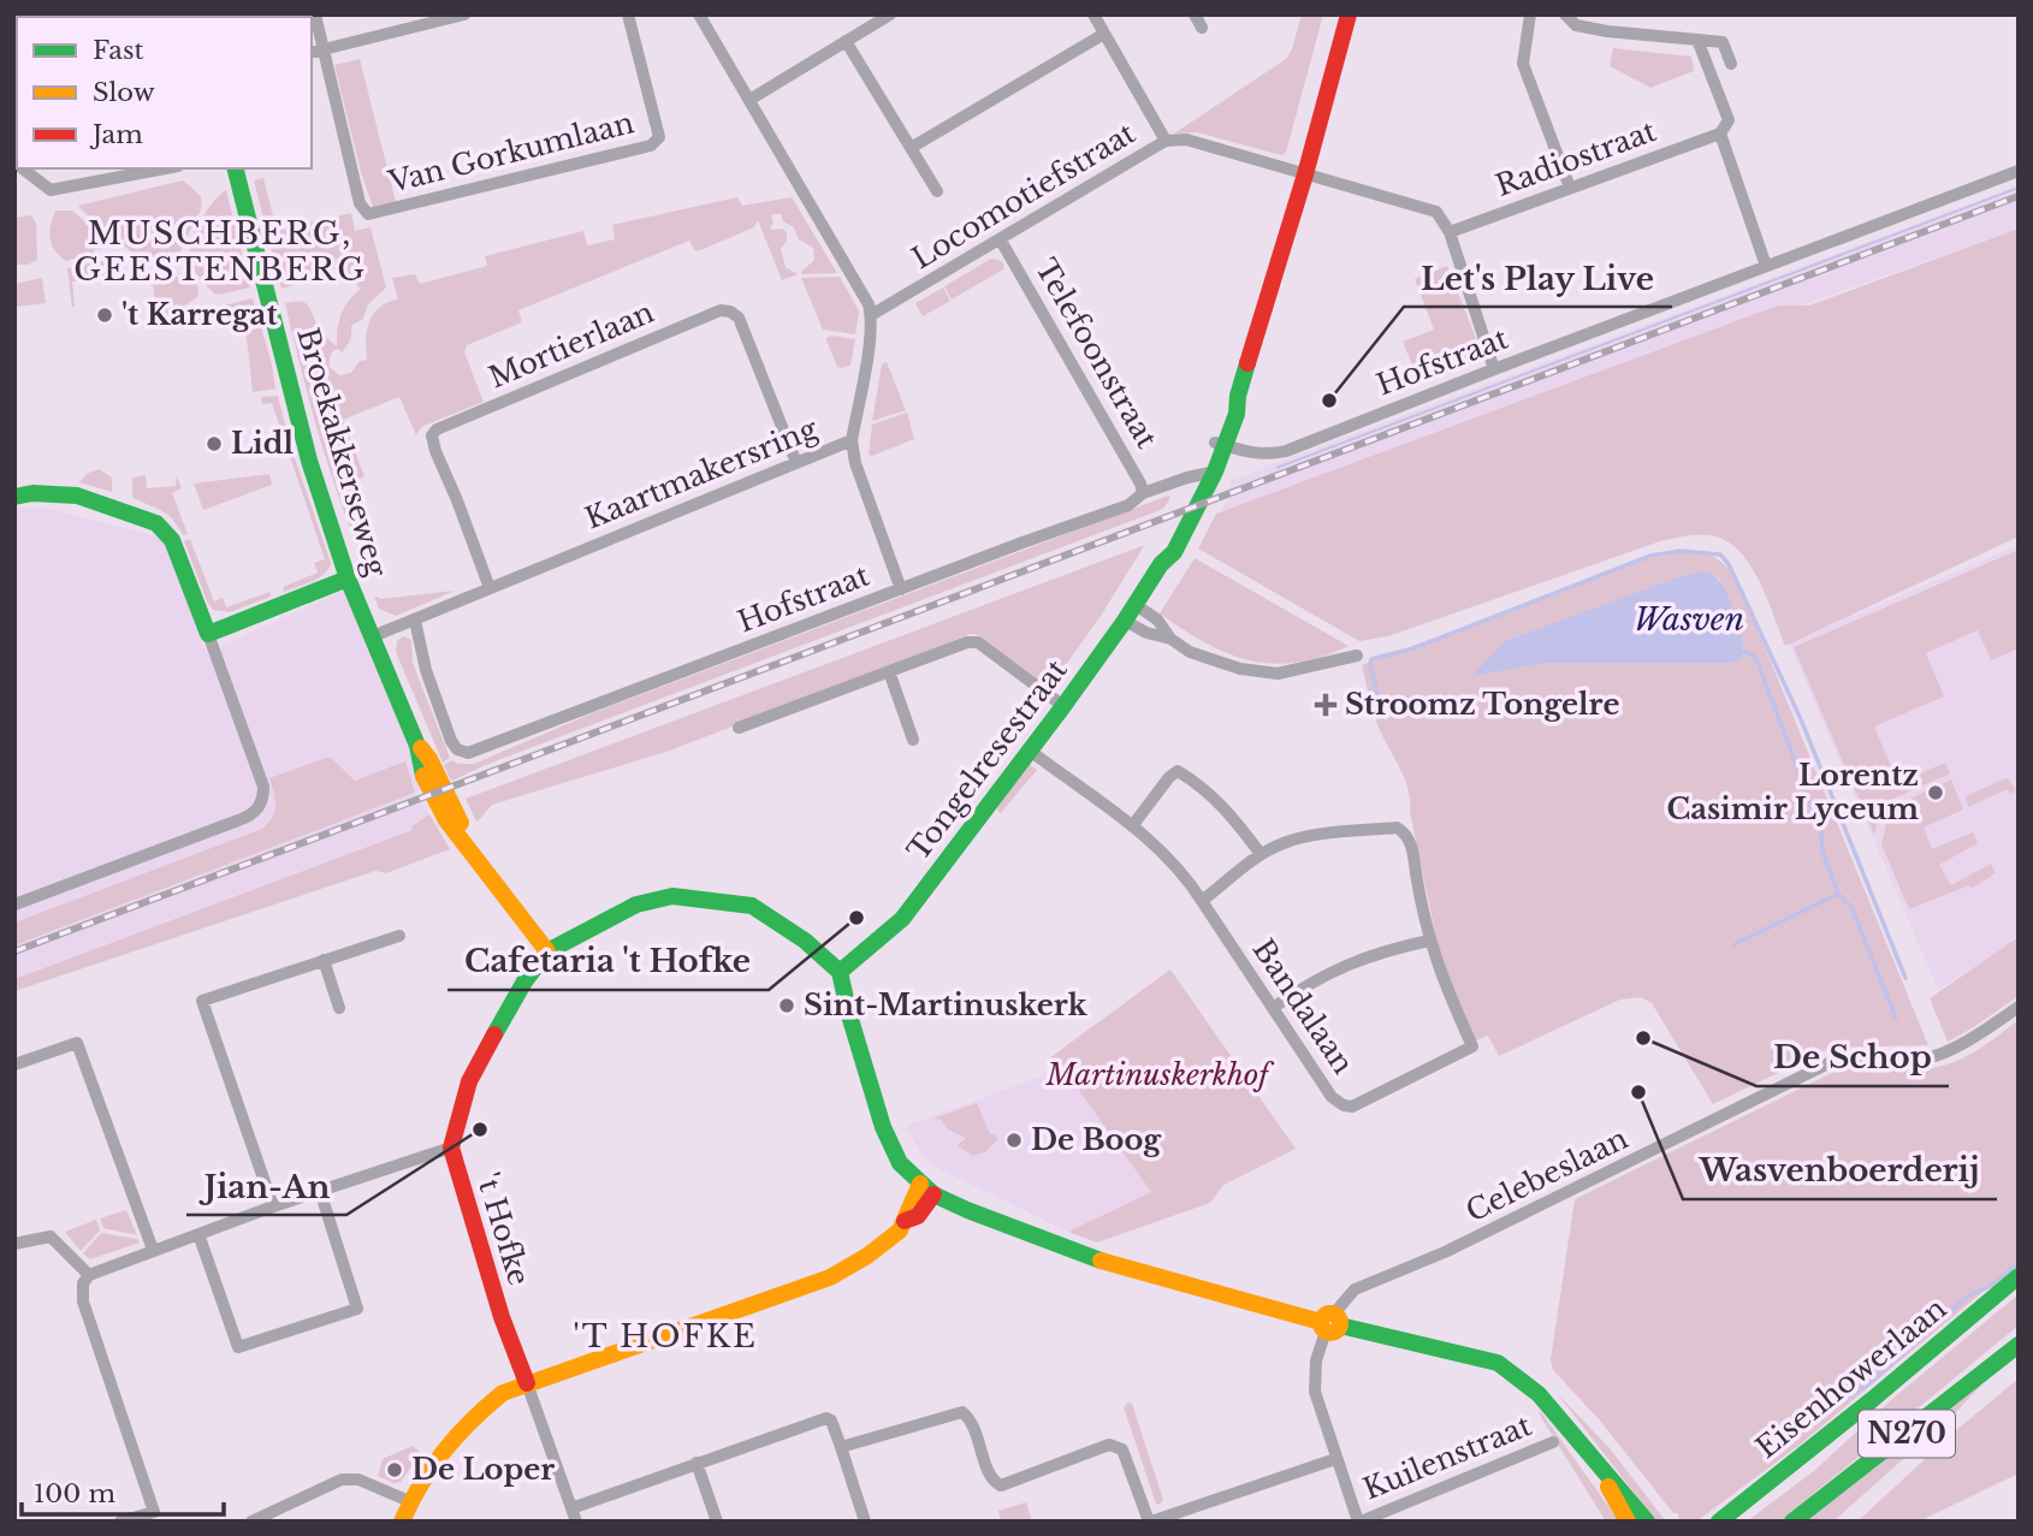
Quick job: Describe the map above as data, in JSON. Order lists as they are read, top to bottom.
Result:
{
  "streets": {
    "main road": [
      "Broekakkerseweg",
      "Tongelresestraat",
      "'t Hofke",
      "Eisenhowerlaan",
      "N270"
    ],
    "street": [
      "Van Gorkumlaan",
      "Radiostraat",
      "Locomotiefstraat",
      "Mortierlaan",
      "Telefoonstraat",
      "Hofstraat",
      "Kaartmakersring",
      "Bandalaan",
      "Celebeslaan",
      "Kuilenstraat"
    ]
  },
  "crossings": [
    ["Radiostraat", "Locomotiefstraat"],
    ["Locomotiefstraat", "Telefoonstraat"],
    ["Locomotiefstraat", "Kaartmakersring"],
    ["Locomotiefstraat", "Tongelresestraat"],
    ["Mortierlaan", "Kaartmakersring"],
    ["Telefoonstraat", "Hofstraat"],
    ["Hofstraat", "Kaartmakersring"],
    ["Hofstraat", "Tongelresestraat"],
    ["Broekakkerseweg", "Kaartmakersring"],
    ["Broekakkerseweg", "'t Hofke"],
    ["Tongelresestraat", "'t Hofke"]
  ],
  "districts": ["MUSCHBERG, GEESTENBERG", "'T HOFKE"],
  "water": ["Wasven"],
  "parks": ["Martinuskerkhof"],
  "places": {
    "other": [
      "'t Karregat",
      "Let's Play Live",
      "Lidl",
      "Lorentz Casimir Lyceum",
      "Cafetaria 't Hofke",
      "Sint-Martinuskerk",
      "De Schop",
      "Wasvenboerderij",
      "Jian-An",
      "De Boog",
      "De Loper"
    ],
    "health": ["Stroomz Tongelre"]
  },
  "legend": ["Fast", "Slow", "Jam"],
  "scale_bar": "100 m"
}
